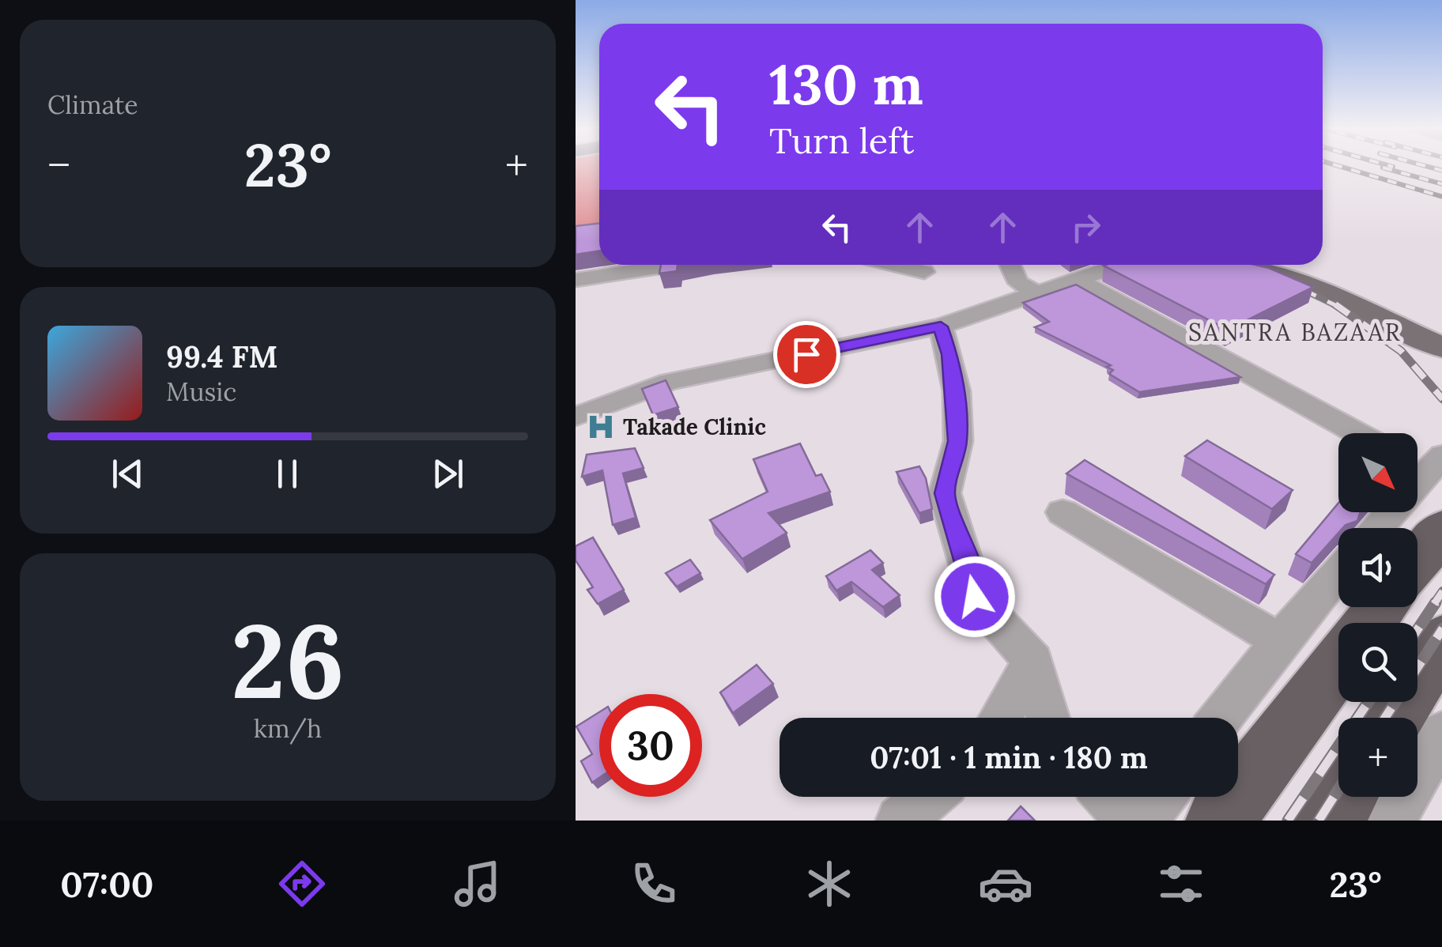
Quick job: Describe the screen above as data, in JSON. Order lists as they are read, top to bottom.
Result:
{
  "districts": ["SANTRA BAZAAR"],
  "places": {
    "hospital": ["Takade Clinic"]
  },
  "north": "bottom right",
  "page": {
    "tile": [
      "Climate",
      ["26", "km/h"]
    ],
    "turn": ["130 m", "Turn left"],
    "heat": ["−", "23°", "+"],
    "song": ["99.4 FM", "Music"],
    "map_buttons": "+",
    "limit": "30",
    "trip": "07:01 · 1 min · 180 m",
    "tabs": ["07:00", "23°"]
  }
}
